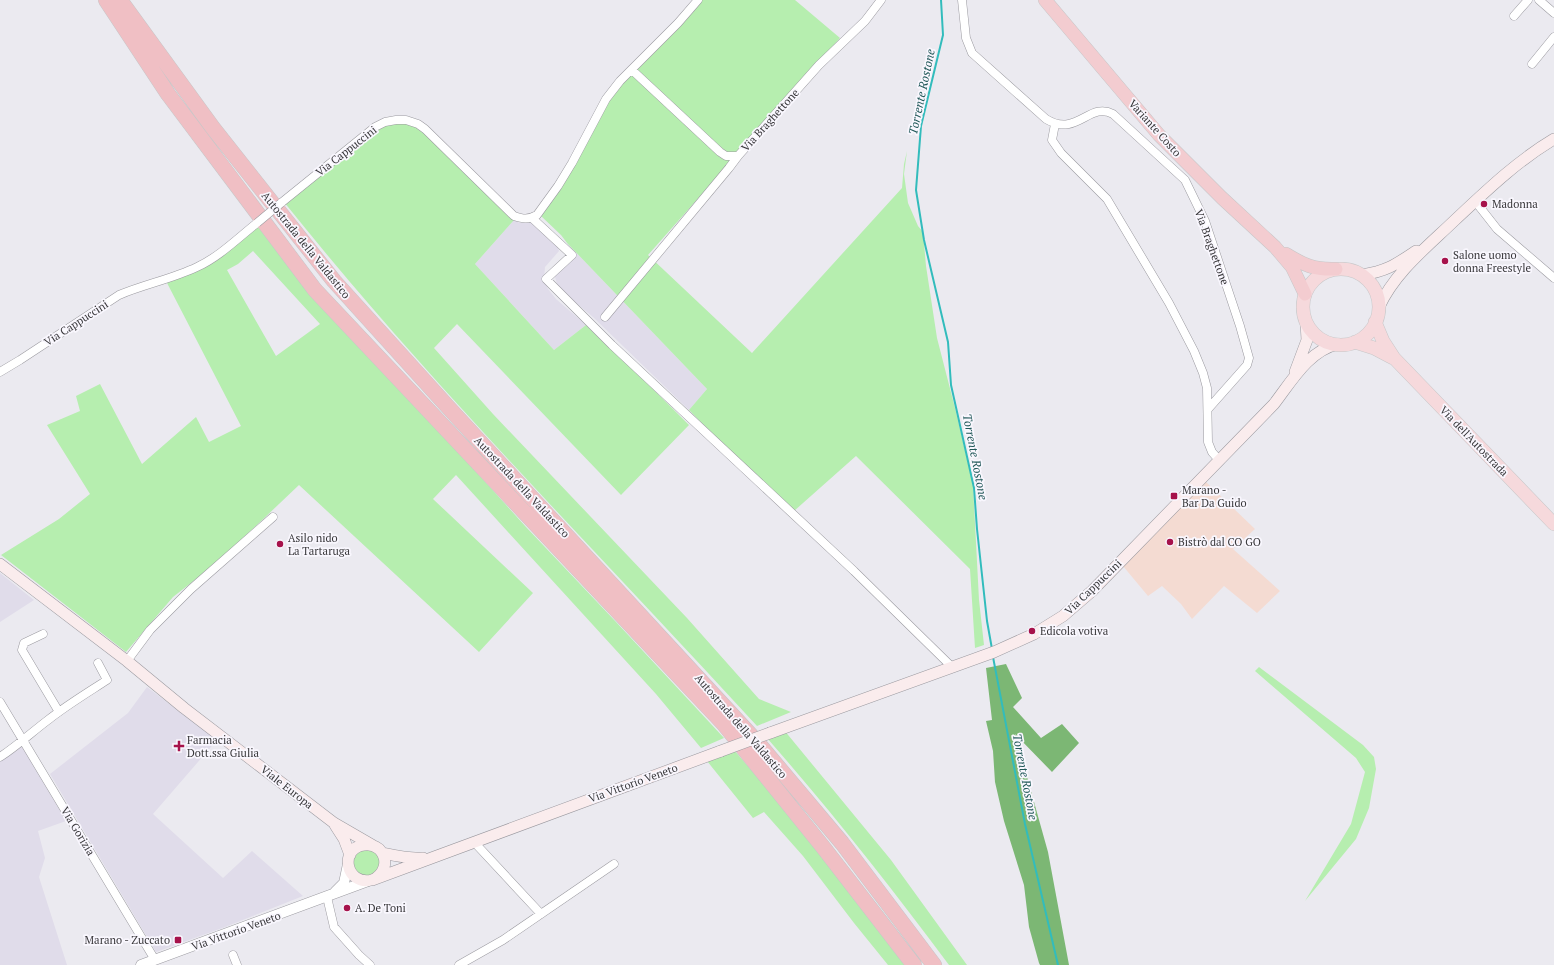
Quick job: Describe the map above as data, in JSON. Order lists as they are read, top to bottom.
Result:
{
  "streets": {
    "highway": ["Variante Costo", "Autostrada della Valdastico"],
    "main road": [
      "Via Cappuccini",
      "Via dell'Autostrada",
      "Via Vittorio Veneto",
      "Viale Europa"
    ],
    "street": ["Via Braghettone", "Via Gorizia"]
  },
  "crossings": [
    ["Via Cappuccini", "Via Vittorio Veneto"],
    ["Via Vittorio Veneto", "Viale Europa"],
    ["Via Vittorio Veneto", "Via Gorizia"]
  ],
  "water": ["Torrente Rostone"],
  "places": {
    "other": [
      "Madonna",
      "Salone uomo donna Freestyle",
      "Bistrò dal CO GO",
      "Asilo nido La Tartaruga",
      "Edicola votiva",
      "A. De Toni"
    ],
    "transit": ["Marano - Bar Da Guido", "Marano - Zuccato"],
    "health": ["Farmacia Dott.ssa Giulia"]
  }
}
